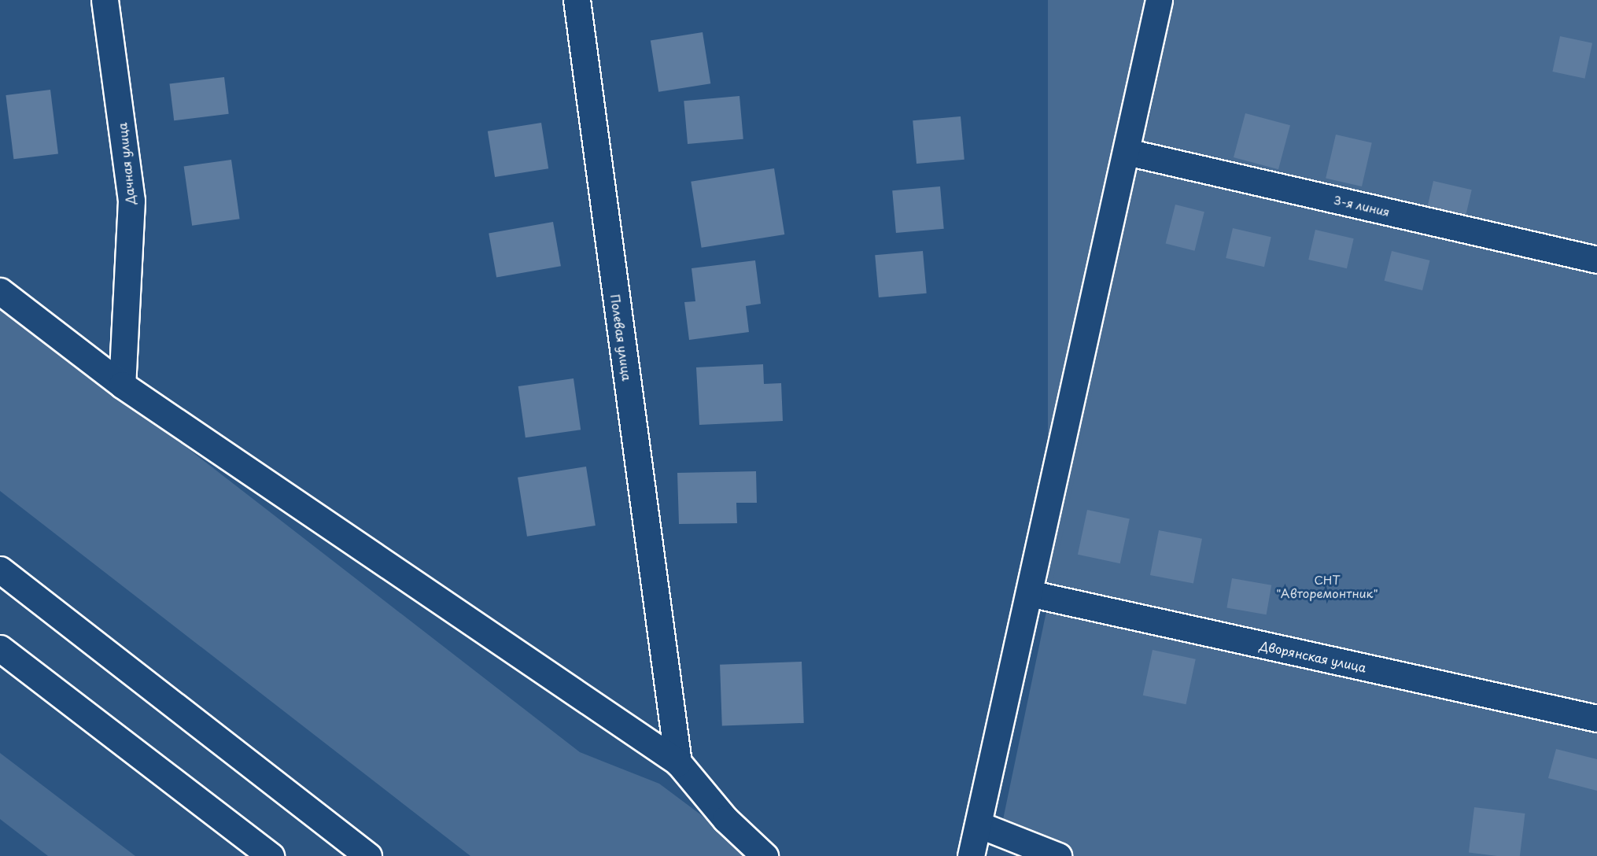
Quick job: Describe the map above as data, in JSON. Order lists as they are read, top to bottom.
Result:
{
  "streets": {
    "main road": [
      "Дачная улица",
      "3-я линия",
      "Полевая улица",
      "Дворянская улица"
    ]
  },
  "parks": ["СНТ \"Авторемонтник\""]
}
